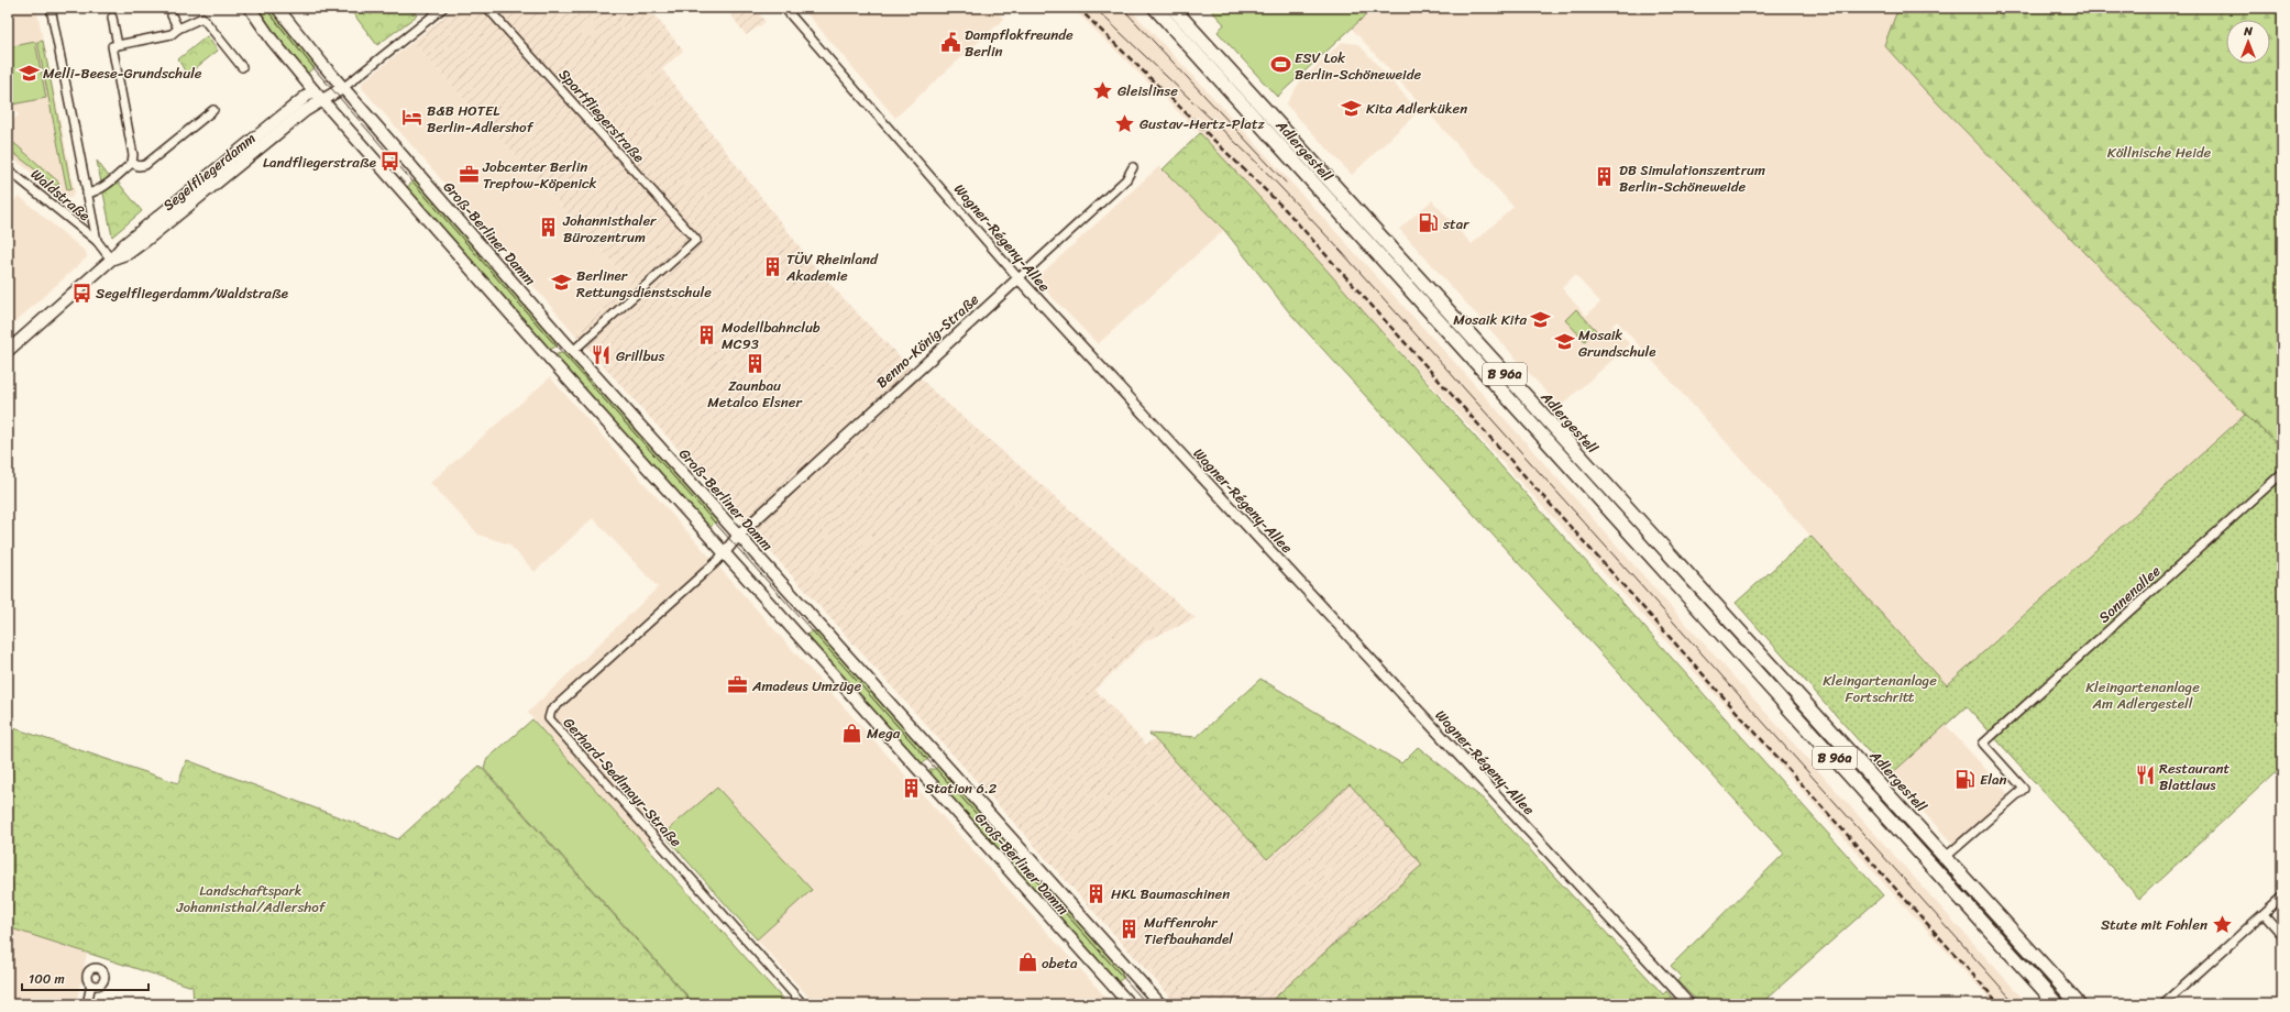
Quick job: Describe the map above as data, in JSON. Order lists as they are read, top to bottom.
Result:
{
  "streets": {
    "main road": [
      "Adlergestell",
      "Segelfliegerdamm",
      "Groß-Berliner Damm",
      "B 96a"
    ],
    "street": [
      "Sportfliegerstraße",
      "Waldstraße",
      "Wagner-Régeny-Allee",
      "Benno-König-Straße",
      "Sonnenallee",
      "Gerhard-Sedlmayr-Straße"
    ]
  },
  "crossings": [
    ["Sportfliegerstraße", "Groß-Berliner Damm"],
    ["Adlergestell", "Sonnenallee"],
    ["Segelfliegerdamm", "Groß-Berliner Damm"],
    ["Groß-Berliner Damm", "Benno-König-Straße"],
    ["Groß-Berliner Damm", "Gerhard-Sedlmayr-Straße"],
    ["Wagner-Régeny-Allee", "Benno-König-Straße"],
    ["Benno-König-Straße", "Gerhard-Sedlmayr-Straße"]
  ],
  "parks": [
    "Köllnische Heide",
    "Kleingartenanlage Fortschritt",
    "Kleingartenanlage Am Adlergestell",
    "Landschaftspark Johannisthal/Adlershof"
  ],
  "places": {
    "public building": ["Dampflokfreunde Berlin"],
    "sports": ["ESV Lok Berlin-Schöneweide"],
    "school or university": [
      "Melli-Beese-Grundschule",
      "Kita Adlerküken",
      "Berliner Rettungsdienstschule",
      "Mosaik Kita",
      "Mosaik Grundschule"
    ],
    "place": ["Gleislinse", "Gustav-Hertz-Platz", "Stute mit Fohlen"],
    "hotel": ["B&B HOTEL Berlin-Adlershof"],
    "bus stop": ["Landfliegerstraße", "Segelfliegerdamm/Waldstraße"],
    "office": ["Jobcenter Berlin Treptow-Köpenick", "Amadeus Umzüge"],
    "building": [
      "DB Simulationszentrum Berlin-Schöneweide",
      "Johannisthaler Bürozentrum",
      "TÜV Rheinland Akademie",
      "Modellbahnclub MC93",
      "Zaunbau Metalco Elsner",
      "Station 6.2",
      "HKL Baumaschinen",
      "Muffenrohr Tiefbauhandel"
    ],
    "fuel station": ["star", "Elan"],
    "restaurant": ["Grillbus", "Restaurant Blattlaus"],
    "shop": ["Mega", "obeta"]
  },
  "scale_bar": "100 m",
  "north": "top"
}
